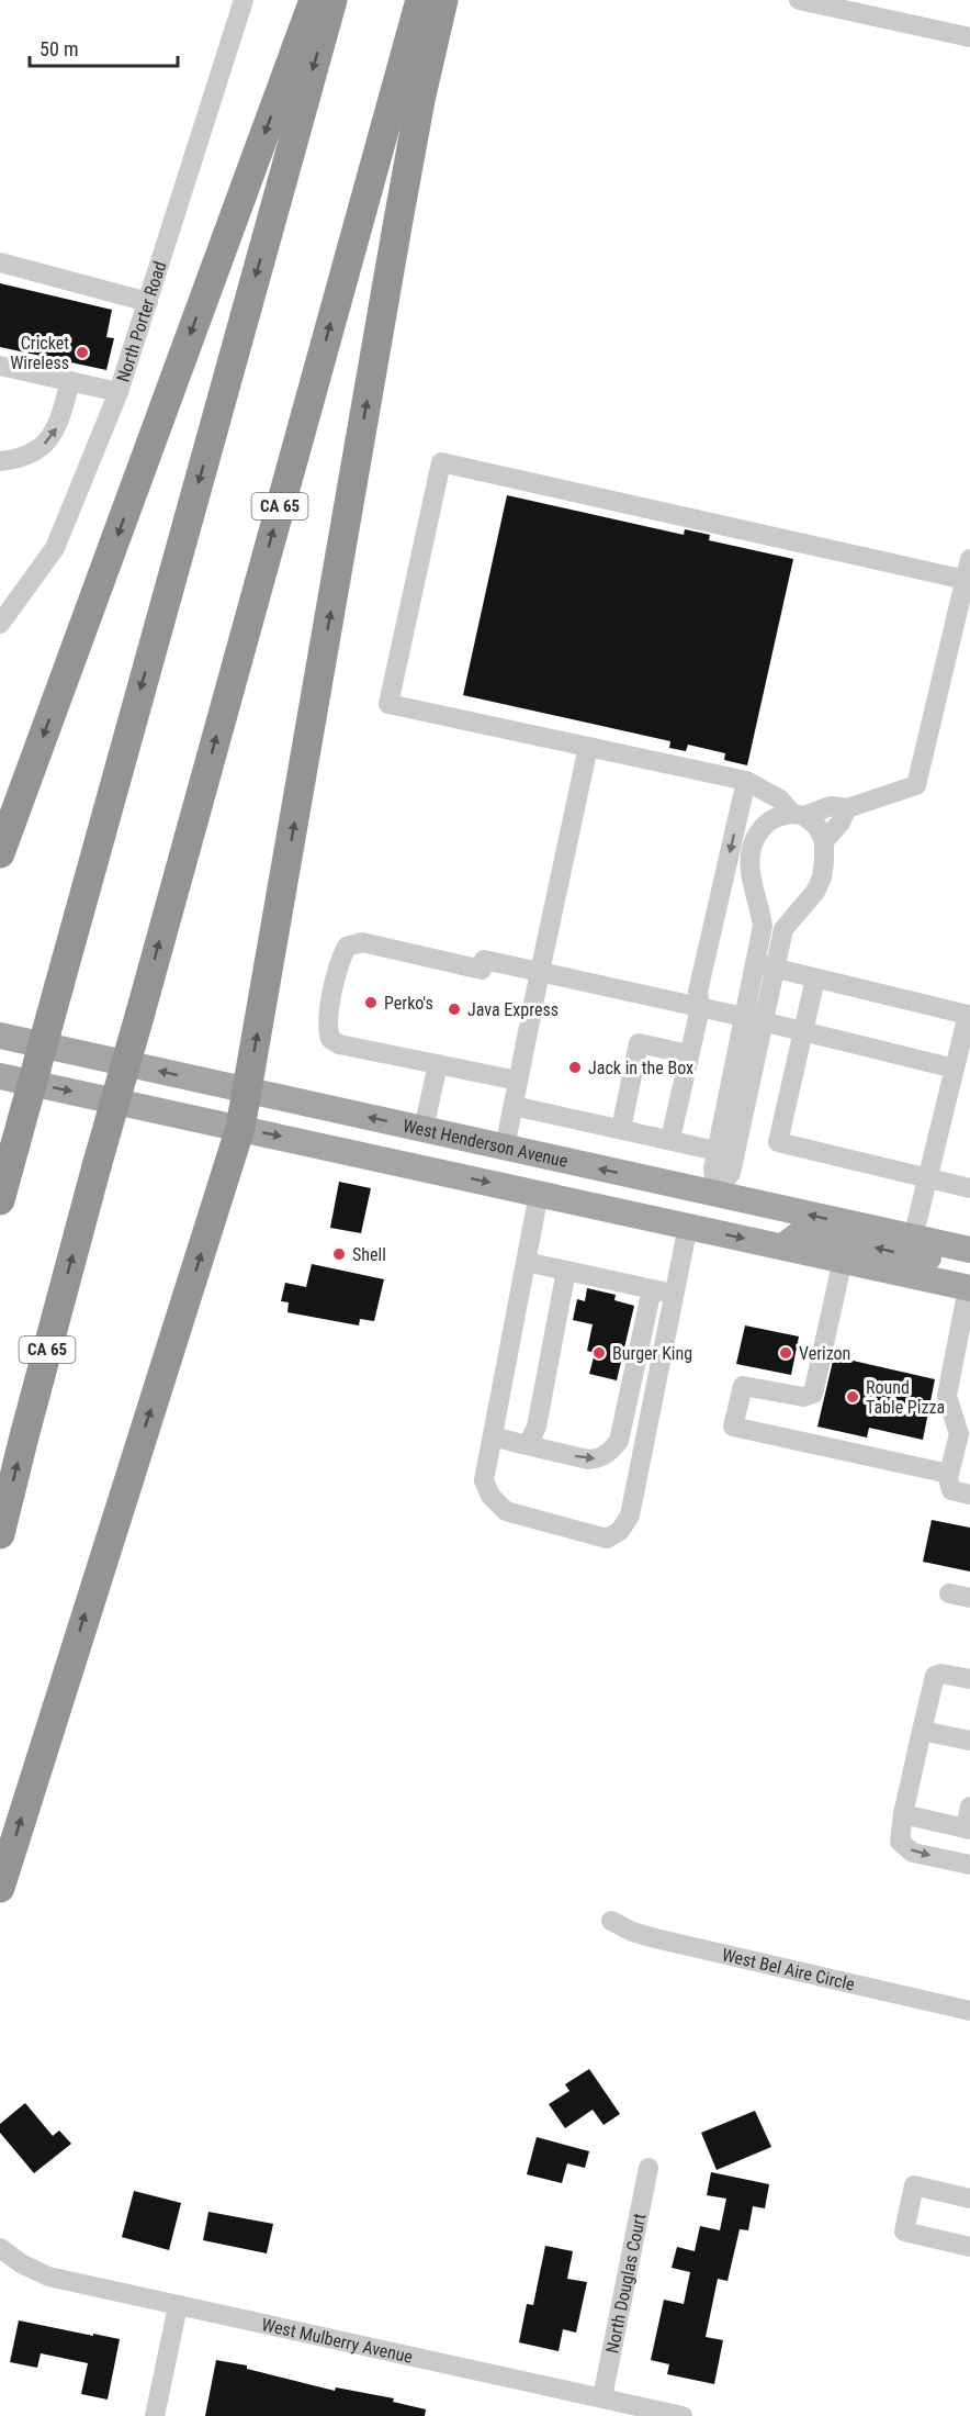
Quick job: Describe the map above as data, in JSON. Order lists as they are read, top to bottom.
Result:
{
  "streets": {
    "highway": ["CA 65"],
    "main road": ["West Henderson Avenue"],
    "street": [
      "North Porter Road",
      "West Bel Aire Circle",
      "North Douglas Court",
      "West Mulberry Avenue"
    ]
  },
  "crossings": [
    ["North Douglas Court", "West Mulberry Avenue"]
  ],
  "places": [
    "Cricket Wireless",
    "Perko's",
    "Java Express",
    "Jack in the Box",
    "Shell",
    "Burger King",
    "Verizon",
    "Round Table Pizza"
  ],
  "scale_bar": "50 m"
}
